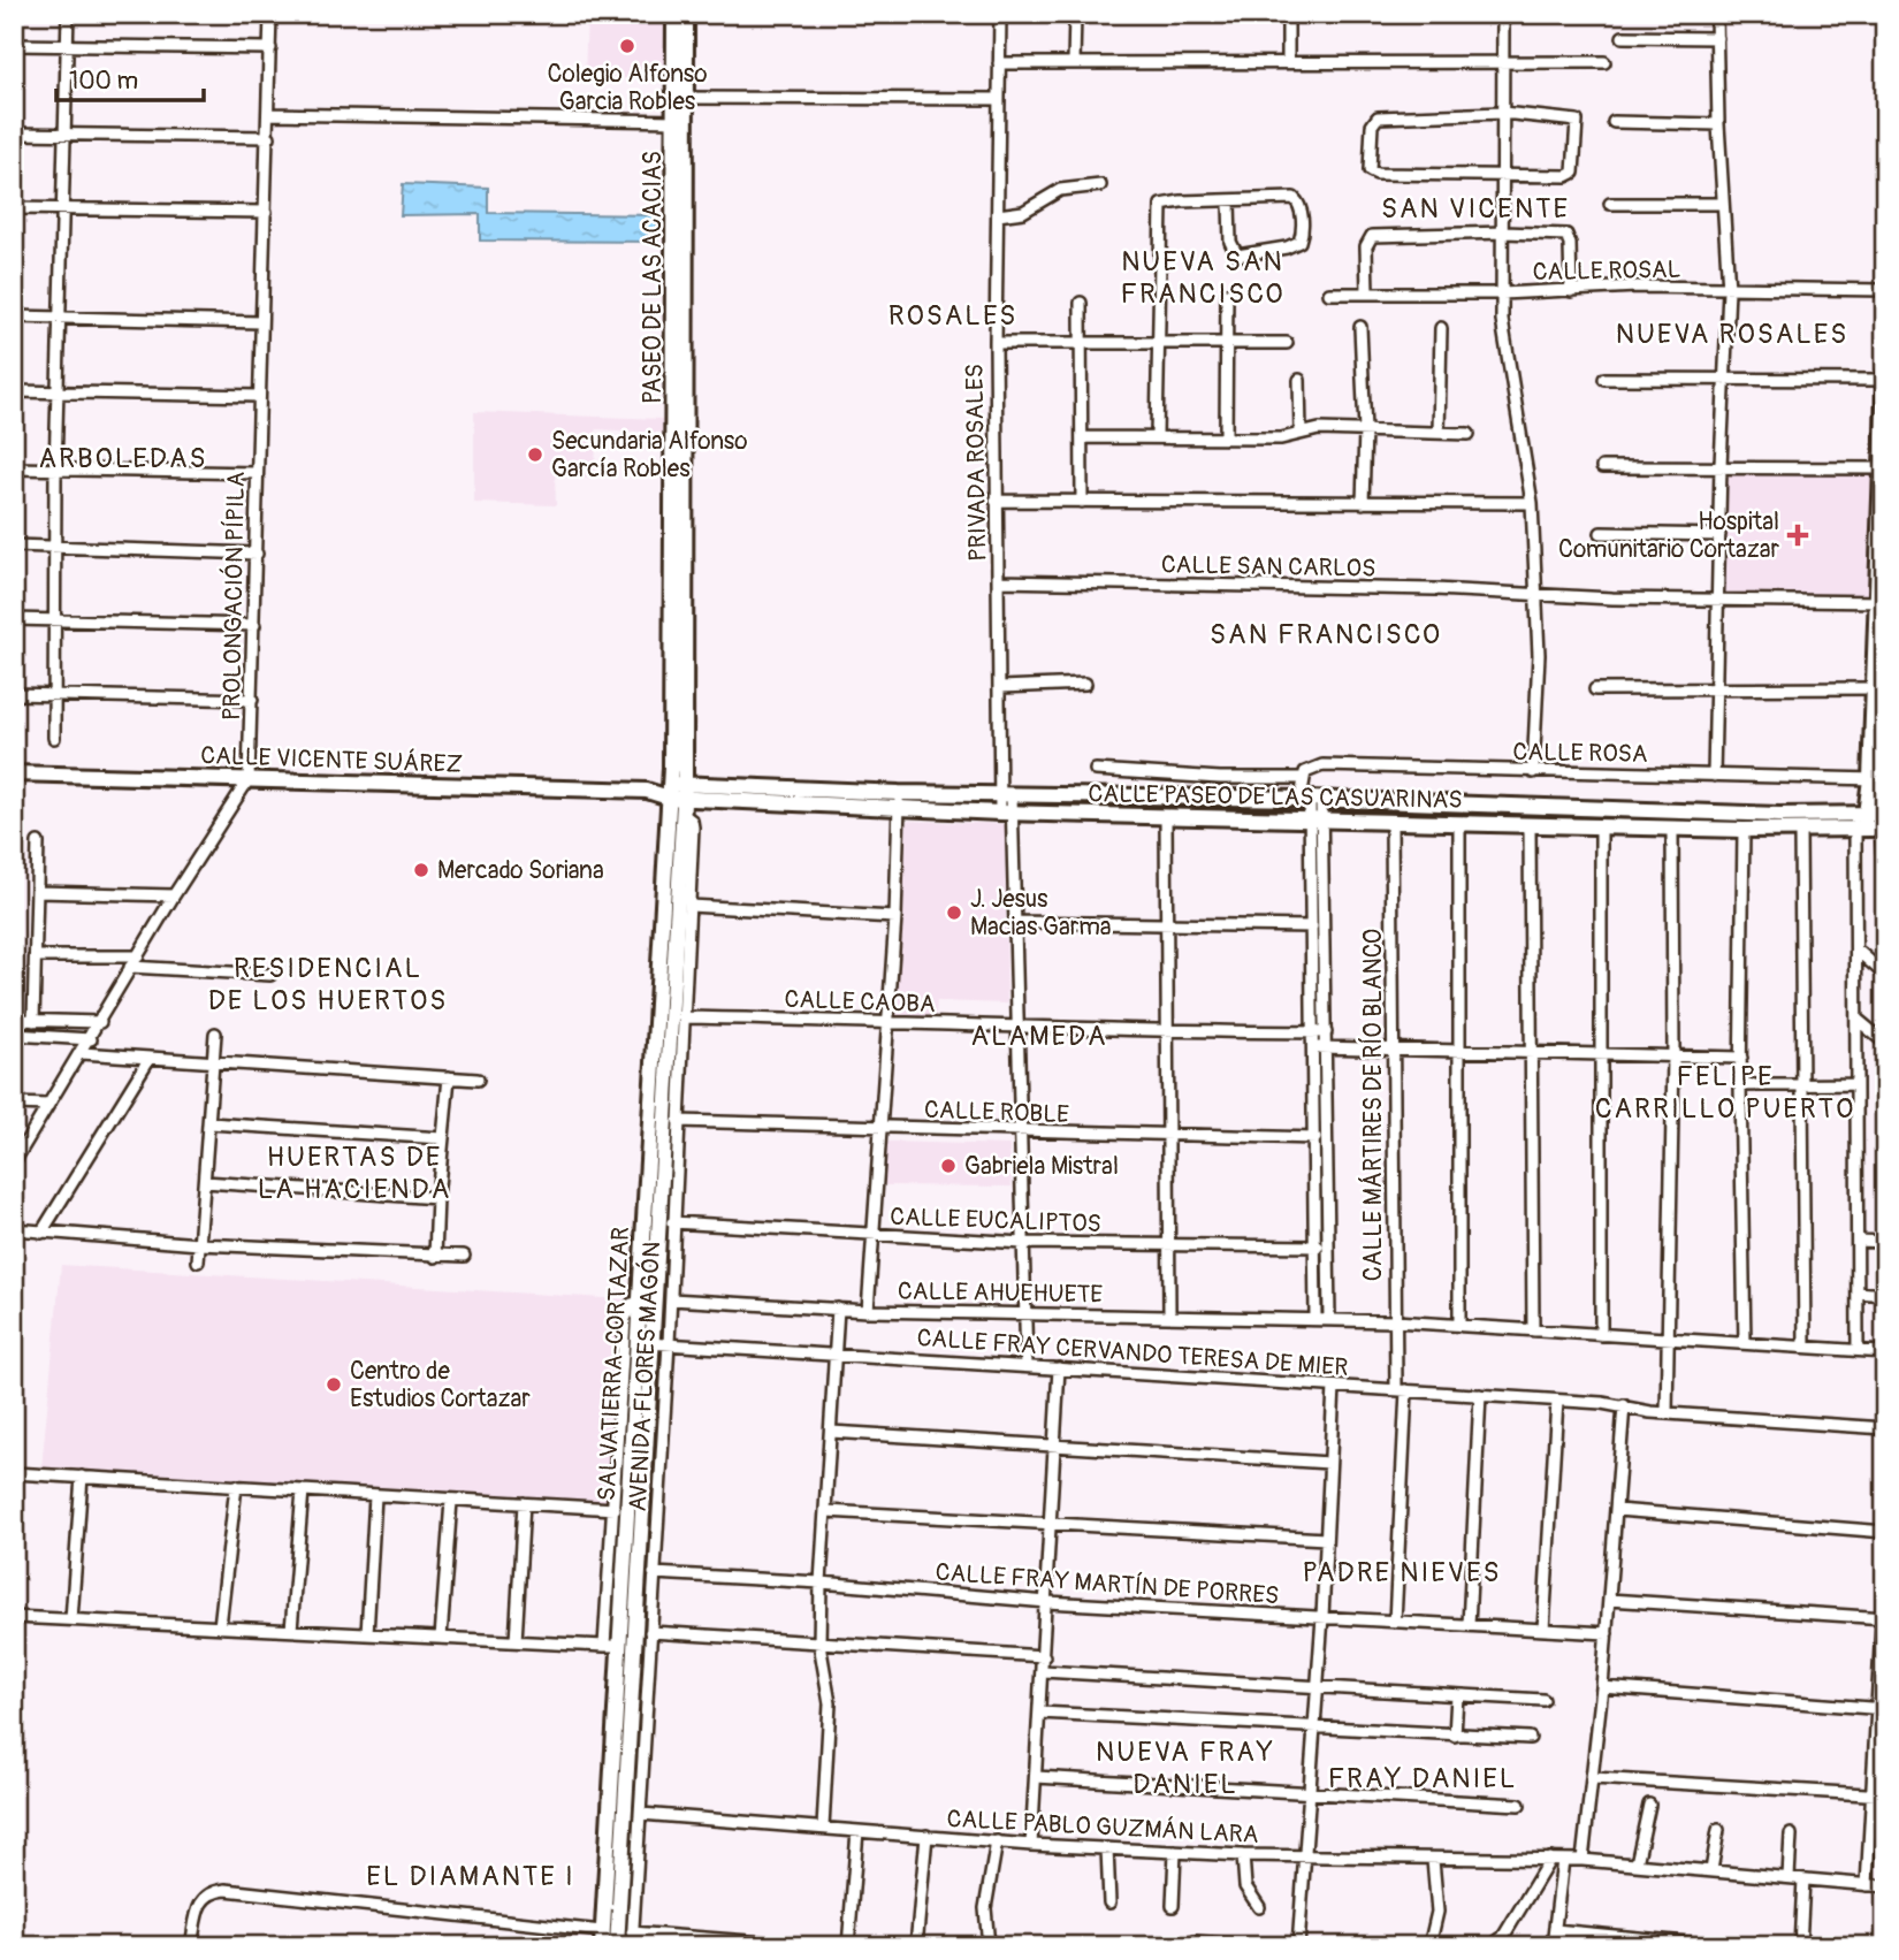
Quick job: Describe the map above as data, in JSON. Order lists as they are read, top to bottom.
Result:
{
  "streets": {
    "main road": [
      "PASEO DE LAS ACACIAS",
      "CALLE VICENTE SUÁREZ",
      "CALLE PASEO DE LAS CASUARINAS",
      "SALVATIERRA-CORTAZAR"
    ],
    "street": [
      "CALLE ROSAL",
      "PRIVADA ROSALES",
      "CALLE SAN CARLOS",
      "PROLONGACIÓN PÍPILA",
      "CALLE ROSA",
      "CALLE CAOBA",
      "CALLE MÁRTIRES DE RÍO BLANCO",
      "CALLE ROBLE",
      "CALLE EUCALIPTOS",
      "CALLE AHUEHUETE",
      "CALLE FRAY CERVANDO TERESA DE MIER",
      "AVENIDA FLORES MAGÓN",
      "CALLE FRAY MARTÍN DE PORRES",
      "CALLE PABLO GUZMÁN LARA"
    ]
  },
  "crossings": [
    ["PASEO DE LAS ACACIAS", "CALLE VICENTE SUÁREZ"],
    ["PASEO DE LAS ACACIAS", "CALLE PASEO DE LAS CASUARINAS"],
    ["PASEO DE LAS ACACIAS", "SALVATIERRA-CORTAZAR"],
    ["PASEO DE LAS ACACIAS", "AVENIDA FLORES MAGÓN"],
    ["PRIVADA ROSALES", "CALLE SAN CARLOS"],
    ["PRIVADA ROSALES", "CALLE PASEO DE LAS CASUARINAS"],
    ["PRIVADA ROSALES", "CALLE CAOBA"],
    ["PRIVADA ROSALES", "CALLE ROBLE"],
    ["PRIVADA ROSALES", "CALLE EUCALIPTOS"],
    ["PRIVADA ROSALES", "CALLE AHUEHUETE"],
    ["PRIVADA ROSALES", "CALLE FRAY CERVANDO TERESA DE MIER"],
    ["PROLONGACIÓN PÍPILA", "CALLE VICENTE SUÁREZ"],
    ["CALLE ROSA", "CALLE PASEO DE LAS CASUARINAS"],
    ["CALLE VICENTE SUÁREZ", "CALLE PASEO DE LAS CASUARINAS"],
    ["CALLE VICENTE SUÁREZ", "SALVATIERRA-CORTAZAR"],
    ["CALLE VICENTE SUÁREZ", "AVENIDA FLORES MAGÓN"],
    ["CALLE PASEO DE LAS CASUARINAS", "CALLE MÁRTIRES DE RÍO BLANCO"],
    ["CALLE PASEO DE LAS CASUARINAS", "SALVATIERRA-CORTAZAR"],
    ["CALLE PASEO DE LAS CASUARINAS", "AVENIDA FLORES MAGÓN"],
    ["CALLE CAOBA", "AVENIDA FLORES MAGÓN"],
    ["CALLE MÁRTIRES DE RÍO BLANCO", "CALLE AHUEHUETE"],
    ["CALLE MÁRTIRES DE RÍO BLANCO", "CALLE FRAY CERVANDO TERESA DE MIER"],
    ["CALLE MÁRTIRES DE RÍO BLANCO", "CALLE FRAY MARTÍN DE PORRES"],
    ["CALLE ROBLE", "AVENIDA FLORES MAGÓN"],
    ["CALLE EUCALIPTOS", "AVENIDA FLORES MAGÓN"],
    ["CALLE AHUEHUETE", "AVENIDA FLORES MAGÓN"],
    ["CALLE FRAY CERVANDO TERESA DE MIER", "SALVATIERRA-CORTAZAR"],
    ["CALLE FRAY CERVANDO TERESA DE MIER", "AVENIDA FLORES MAGÓN"],
    ["SALVATIERRA-CORTAZAR", "AVENIDA FLORES MAGÓN"],
    ["AVENIDA FLORES MAGÓN", "CALLE FRAY MARTÍN DE PORRES"],
    ["AVENIDA FLORES MAGÓN", "CALLE PABLO GUZMÁN LARA"]
  ],
  "districts": [
    "SAN VICENTE",
    "NUEVA SAN FRANCISCO",
    "ROSALES",
    "NUEVA ROSALES",
    "ARBOLEDAS",
    "SAN FRANCISCO",
    "RESIDENCIAL DE LOS HUERTOS",
    "ALAMEDA",
    "FELIPE CARRILLO PUERTO",
    "HUERTAS DE LA HACIENDA",
    "PADRE NIEVES",
    "NUEVA FRAY DANIEL",
    "FRAY DANIEL",
    "EL DIAMANTE I"
  ],
  "places": {
    "other": [
      "Colegio Alfonso Garcia Robles",
      "Secundaria Alfonso García Robles",
      "Mercado Soriana",
      "J. Jesus Macias Garma",
      "Gabriela Mistral",
      "Centro de Estudios Cortazar"
    ],
    "health": ["Hospital Comunitario Cortazar"]
  },
  "scale_bar": "100 m"
}
